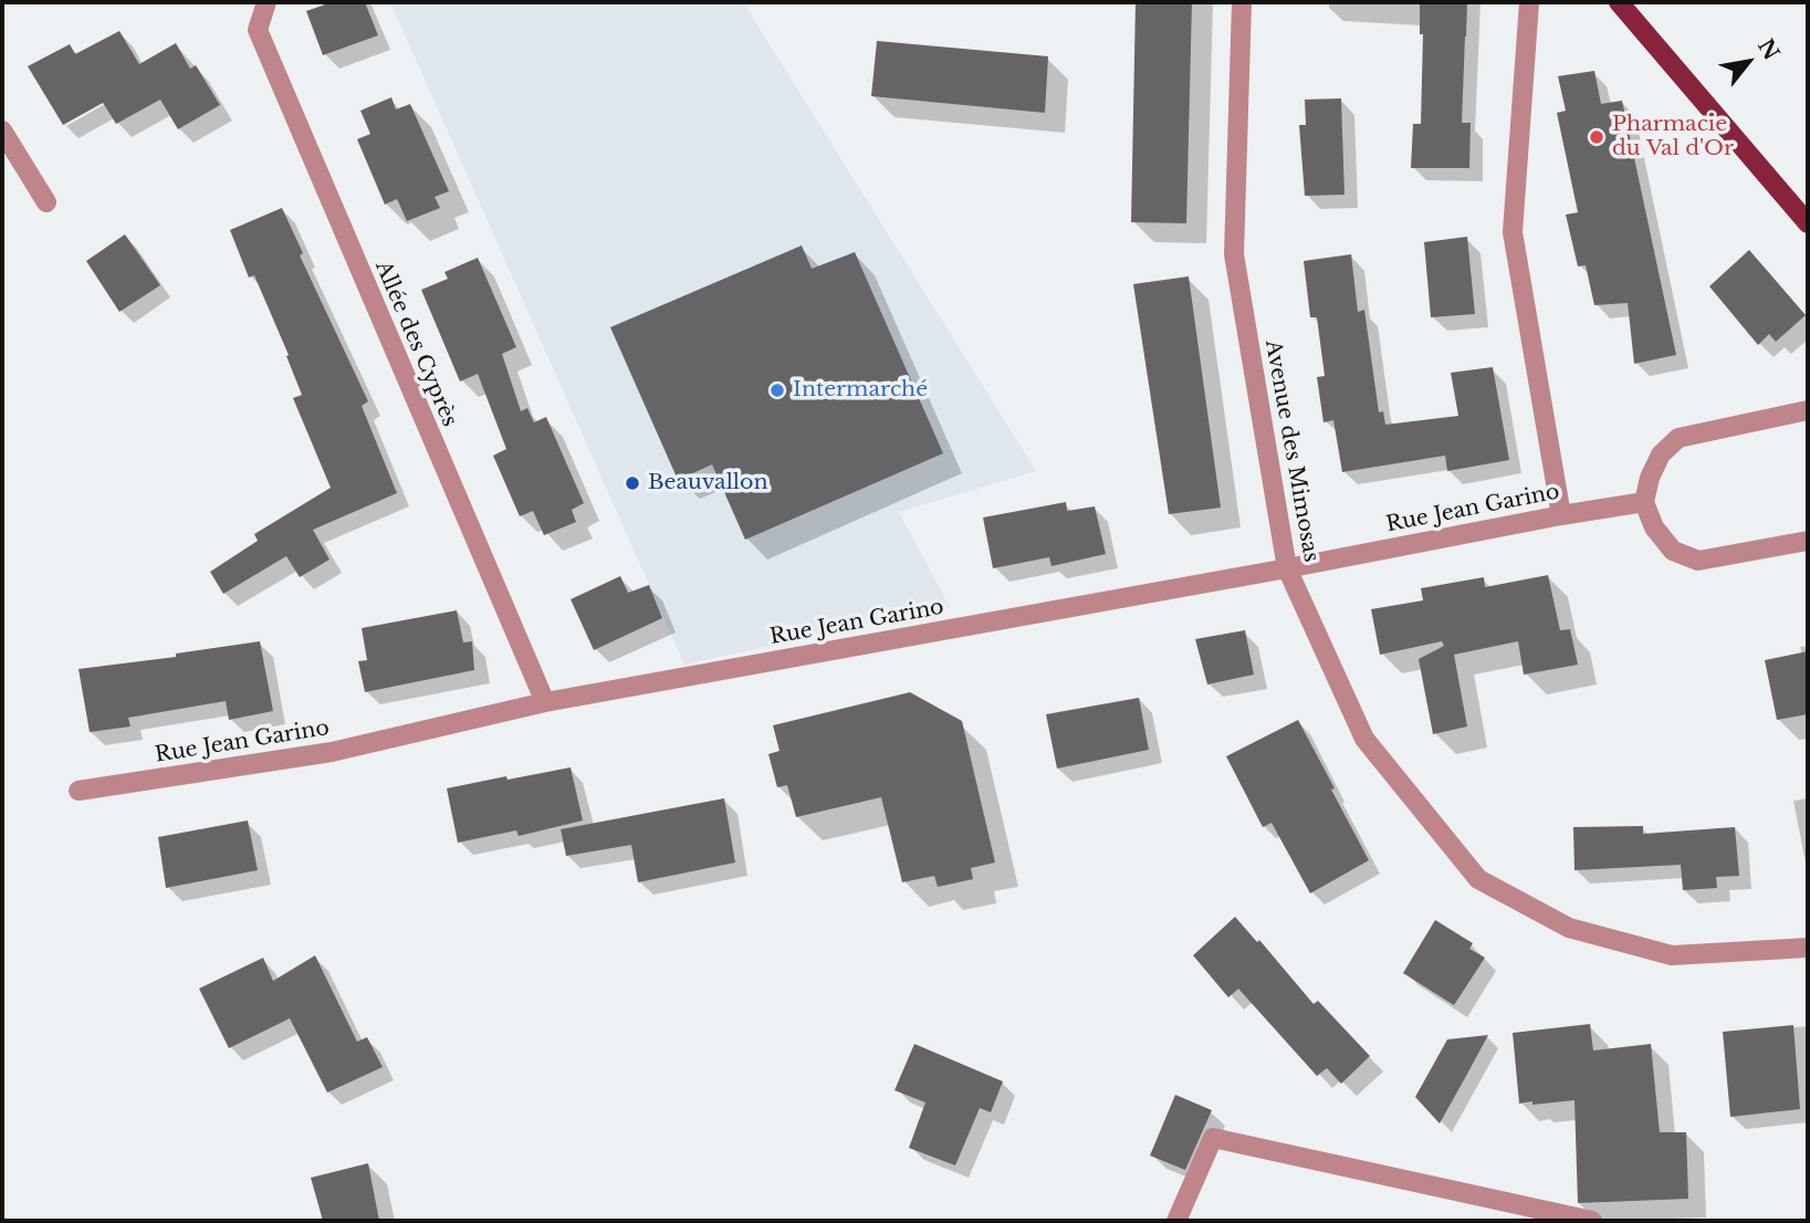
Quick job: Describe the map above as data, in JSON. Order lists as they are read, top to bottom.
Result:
{
  "streets": {
    "street": ["Allée des Cyprès", "Avenue des Mimosas", "Rue Jean Garino"]
  },
  "crossings": [
    ["Allée des Cyprès", "Rue Jean Garino"],
    ["Avenue des Mimosas", "Rue Jean Garino"]
  ],
  "places": ["Pharmacie du Val d'Or", "Intermarché", "Beauvallon"],
  "north": "top right"
}
